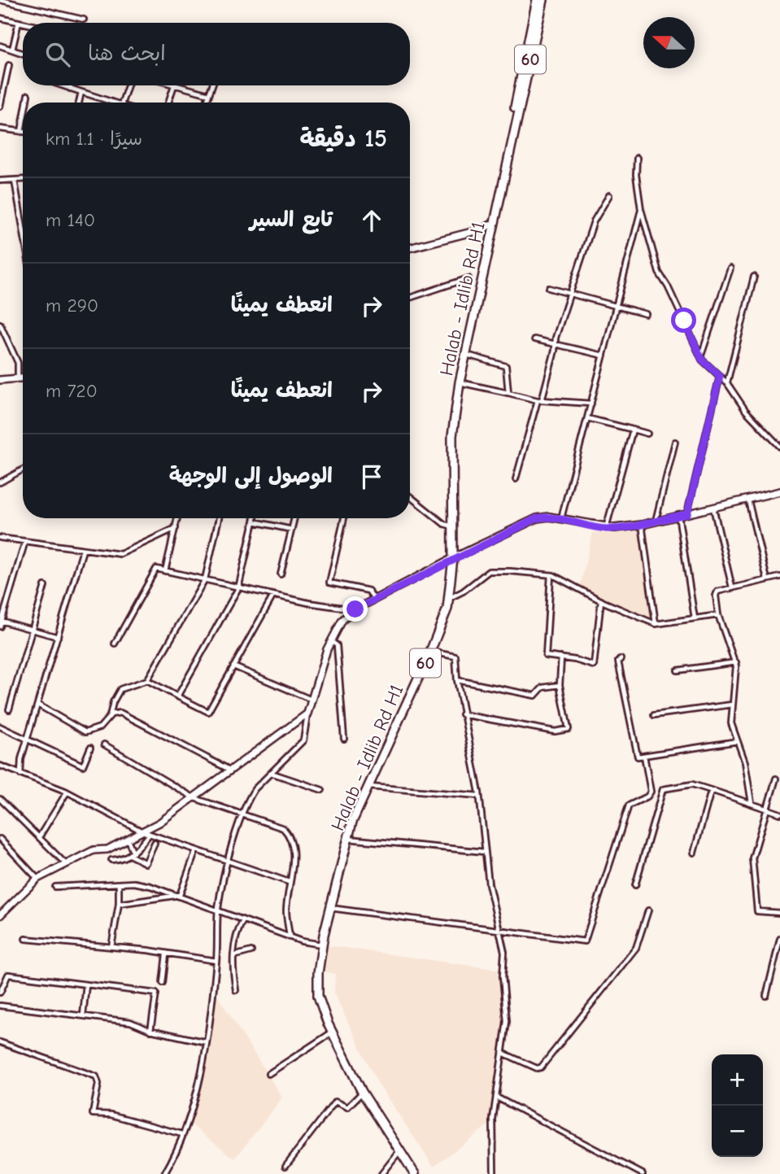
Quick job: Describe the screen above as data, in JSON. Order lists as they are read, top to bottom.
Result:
{
  "streets": {
    "highway": ["60", "Halab - Idlib Rd H1"]
  },
  "crossings": [
    ["60", "Halab - Idlib Rd H1"]
  ],
  "north": "left",
  "page": {
    "search": "ابحث هنا",
    "heading": ["15 دقيقة", "سيرًا · 1.1 km"],
    "list": [
      ["تابع السير", "140 m"],
      ["انعطف يمينًا", "290 m"],
      ["انعطف يمينًا", "720 m"],
      "الوصول إلى الوجهة"
    ],
    "map_buttons": ["+", "−"]
  }
}
